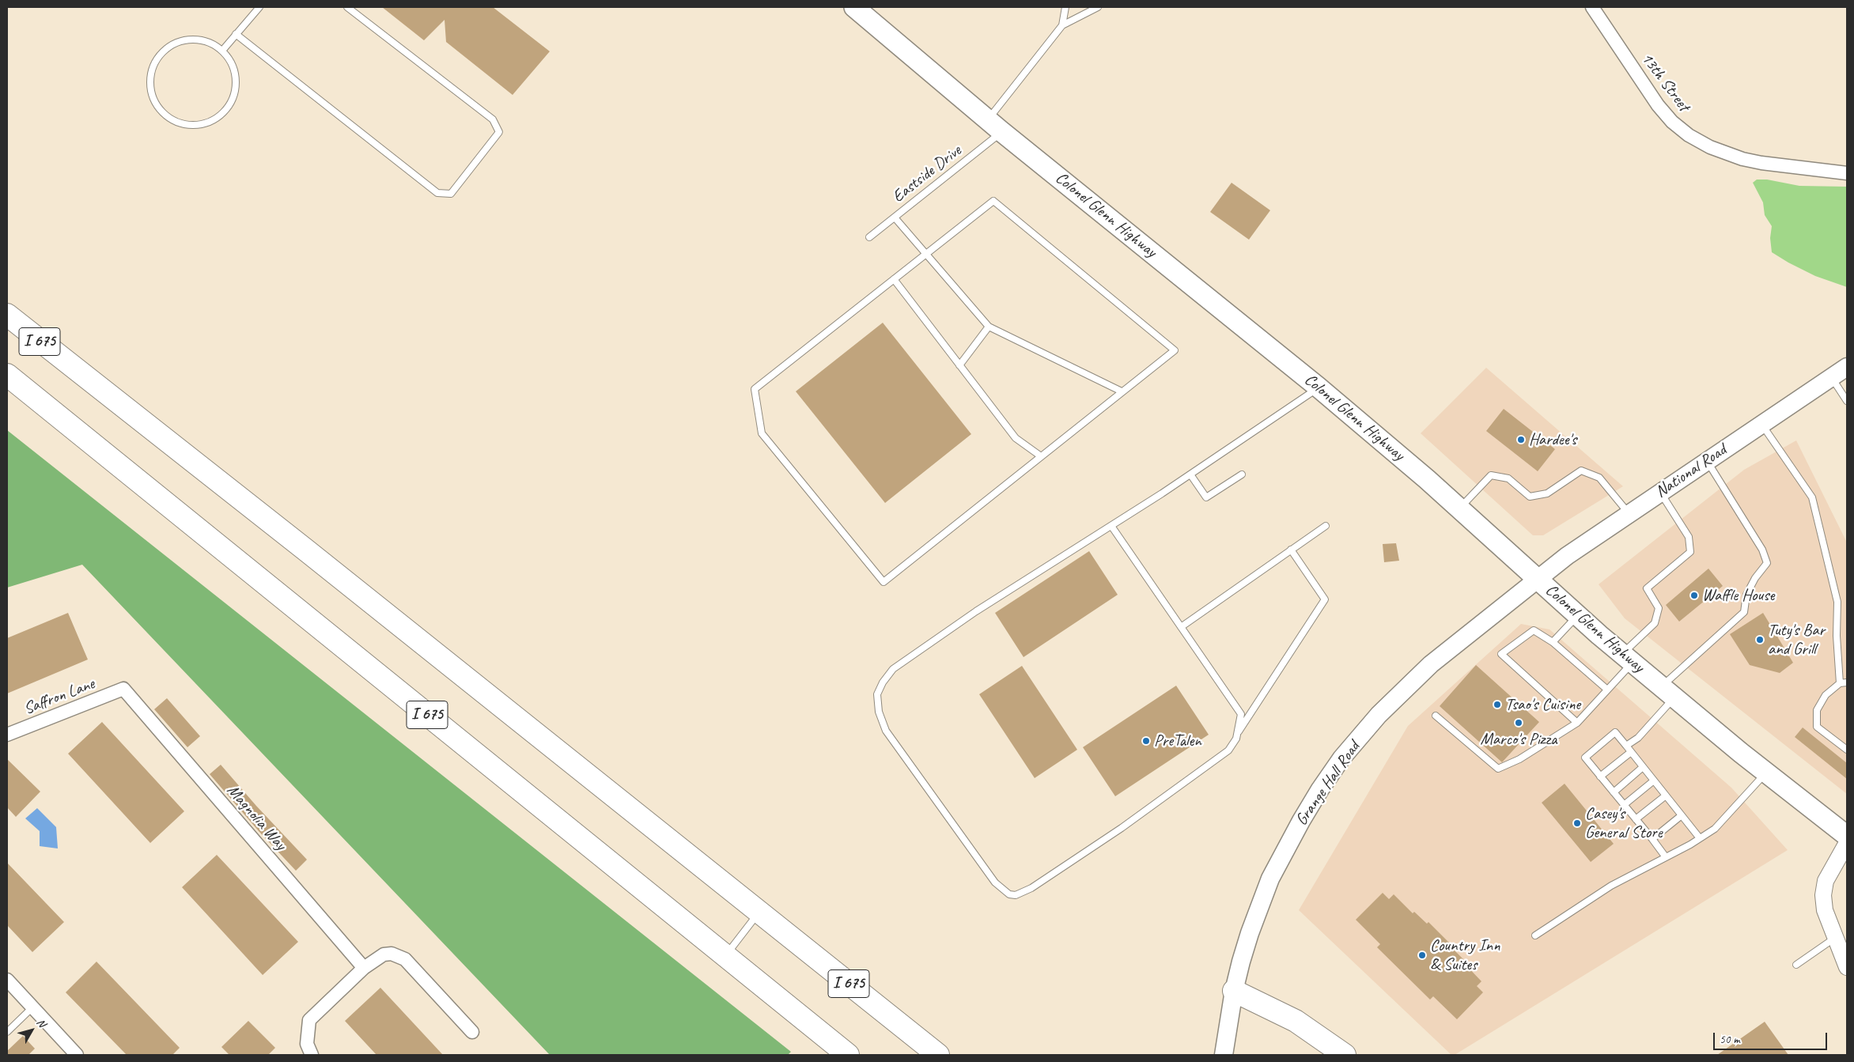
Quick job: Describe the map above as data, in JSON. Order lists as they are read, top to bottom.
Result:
{
  "streets": {
    "highway": ["I 675"],
    "main road": ["Colonel Glenn Highway", "National Road", "Grange Hall Road"],
    "street": ["13th Street", "Saffron Lane", "Magnolia Way"],
    "lane": ["Eastside Drive"]
  },
  "crossings": [
    ["Eastside Drive", "Colonel Glenn Highway"],
    ["Colonel Glenn Highway", "National Road"],
    ["Colonel Glenn Highway", "Grange Hall Road"],
    ["National Road", "Grange Hall Road"],
    ["Saffron Lane", "Magnolia Way"]
  ],
  "places": [
    "Hardee's",
    "Waffle House",
    "Tuty's Bar and Grill",
    "Tsao's Cuisine",
    "Marco's Pizza",
    "PreTalen",
    "Casey's General Store",
    "Country Inn & Suites"
  ],
  "scale_bar": "50 m",
  "north": "top right"
}
